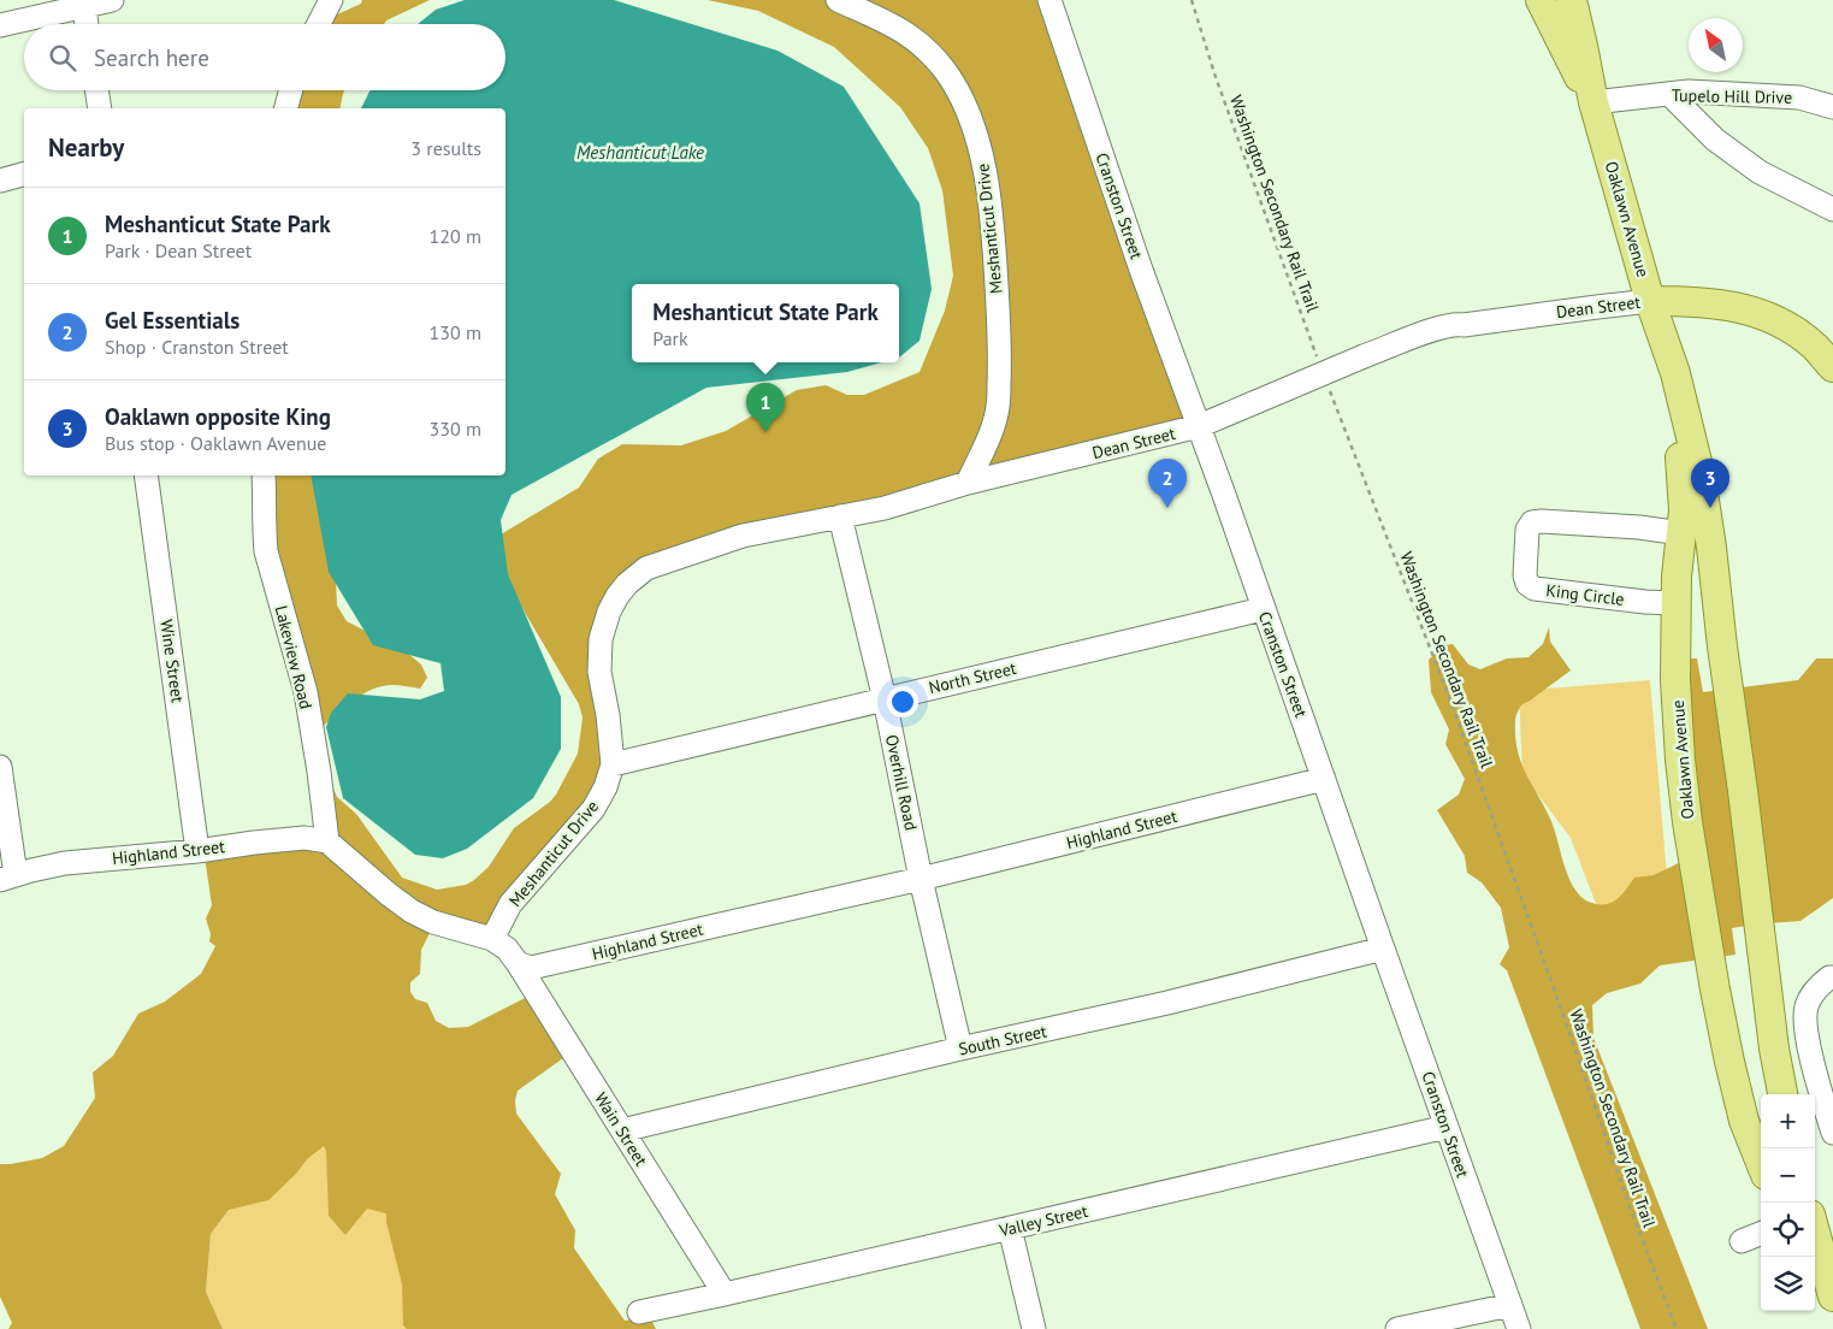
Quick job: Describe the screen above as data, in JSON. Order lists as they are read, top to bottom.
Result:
{
  "streets": {
    "main road": ["Oaklawn Avenue"],
    "street": [
      "Tupelo Hill Drive",
      "Cranston Street",
      "Meshanticut Drive",
      "Dean Street",
      "King Circle",
      "Lakeview Road",
      "Wine Street",
      "North Street",
      "Overhill Road",
      "Highland Street",
      "South Street",
      "Wain Street",
      "Valley Street"
    ],
    "path": ["Washington Secondary Rail Trail"]
  },
  "crossings": [
    ["Tupelo Hill Drive", "Oaklawn Avenue"],
    ["Cranston Street", "Dean Street"],
    ["Cranston Street", "North Street"],
    ["Cranston Street", "Highland Street"],
    ["Cranston Street", "South Street"],
    ["Cranston Street", "Valley Street"],
    ["Oaklawn Avenue", "Dean Street"],
    ["Oaklawn Avenue", "King Circle"],
    ["Meshanticut Drive", "Dean Street"],
    ["Meshanticut Drive", "North Street"],
    ["Dean Street", "Overhill Road"],
    ["Lakeview Road", "Highland Street"],
    ["Wine Street", "Highland Street"],
    ["North Street", "Overhill Road"],
    ["Overhill Road", "Highland Street"],
    ["Overhill Road", "South Street"],
    ["Highland Street", "Wain Street"],
    ["South Street", "Wain Street"],
    ["Wain Street", "Valley Street"]
  ],
  "water": ["Meshanticut Lake"],
  "north": "top left",
  "page": {
    "search": "Search here",
    "heading": ["Nearby", "3 results"],
    "list": [
      {
        "mark": "1",
        "name": "Meshanticut State Park",
        "note": "Park · Dean Street",
        "value": "120 m"
      },
      {
        "mark": "2",
        "name": "Gel Essentials",
        "note": "Shop · Cranston Street",
        "value": "130 m"
      },
      {
        "mark": "3",
        "name": "Oaklawn opposite King",
        "note": "Bus stop · Oaklawn Avenue",
        "value": "330 m"
      }
    ],
    "popup": ["Meshanticut State Park", "Park"],
    "pins": ["1", "2", "3"],
    "map_buttons": ["+", "−"]
  }
}
